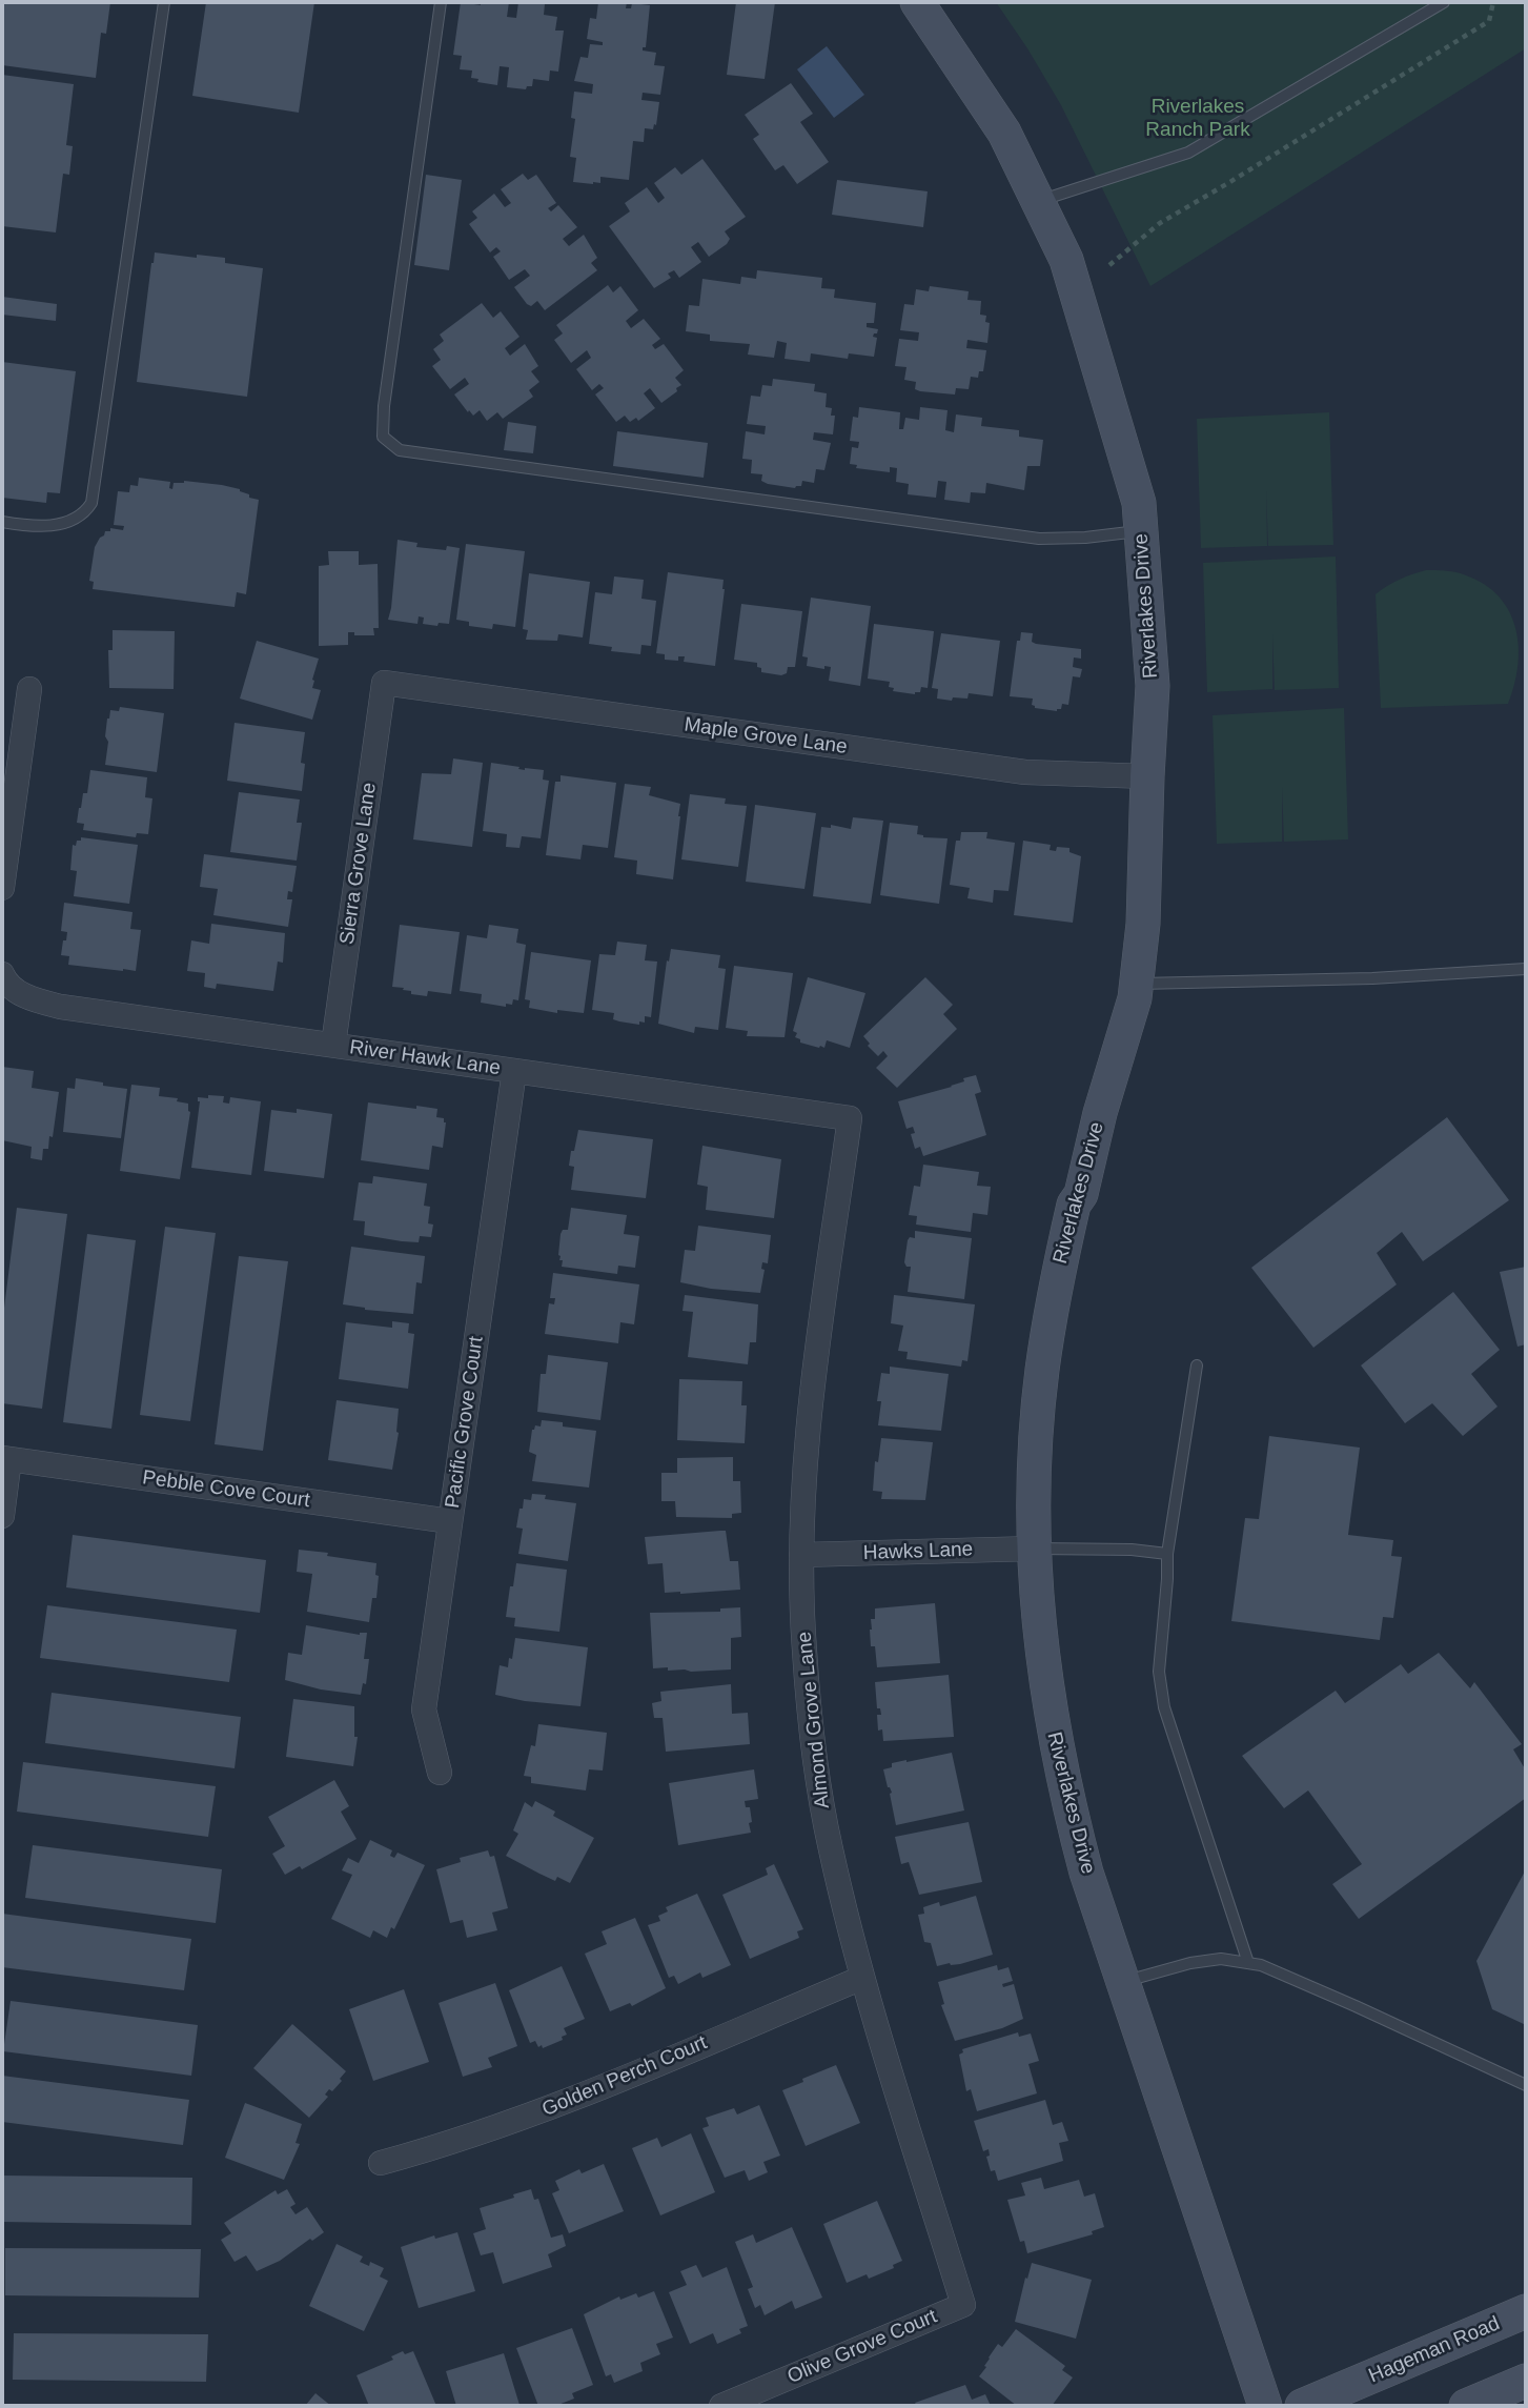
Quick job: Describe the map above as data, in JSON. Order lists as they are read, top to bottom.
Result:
{
  "streets": {
    "main road": ["Riverlakes Drive", "Hageman Road"],
    "street": [
      "Maple Grove Lane",
      "Sierra Grove Lane",
      "River Hawk Lane",
      "Pacific Grove Court",
      "Pebble Cove Court",
      "Hawks Lane",
      "Almond Grove Lane",
      "Golden Perch Court",
      "Olive Grove Court"
    ]
  },
  "crossings": [
    ["Riverlakes Drive", "Maple Grove Lane"],
    ["Riverlakes Drive", "Hawks Lane"],
    ["Maple Grove Lane", "Sierra Grove Lane"],
    ["Sierra Grove Lane", "River Hawk Lane"],
    ["River Hawk Lane", "Pacific Grove Court"],
    ["River Hawk Lane", "Almond Grove Lane"],
    ["Pacific Grove Court", "Pebble Cove Court"],
    ["Hawks Lane", "Almond Grove Lane"],
    ["Almond Grove Lane", "Golden Perch Court"],
    ["Almond Grove Lane", "Olive Grove Court"]
  ],
  "parks": ["Riverlakes Ranch Park"]
}
